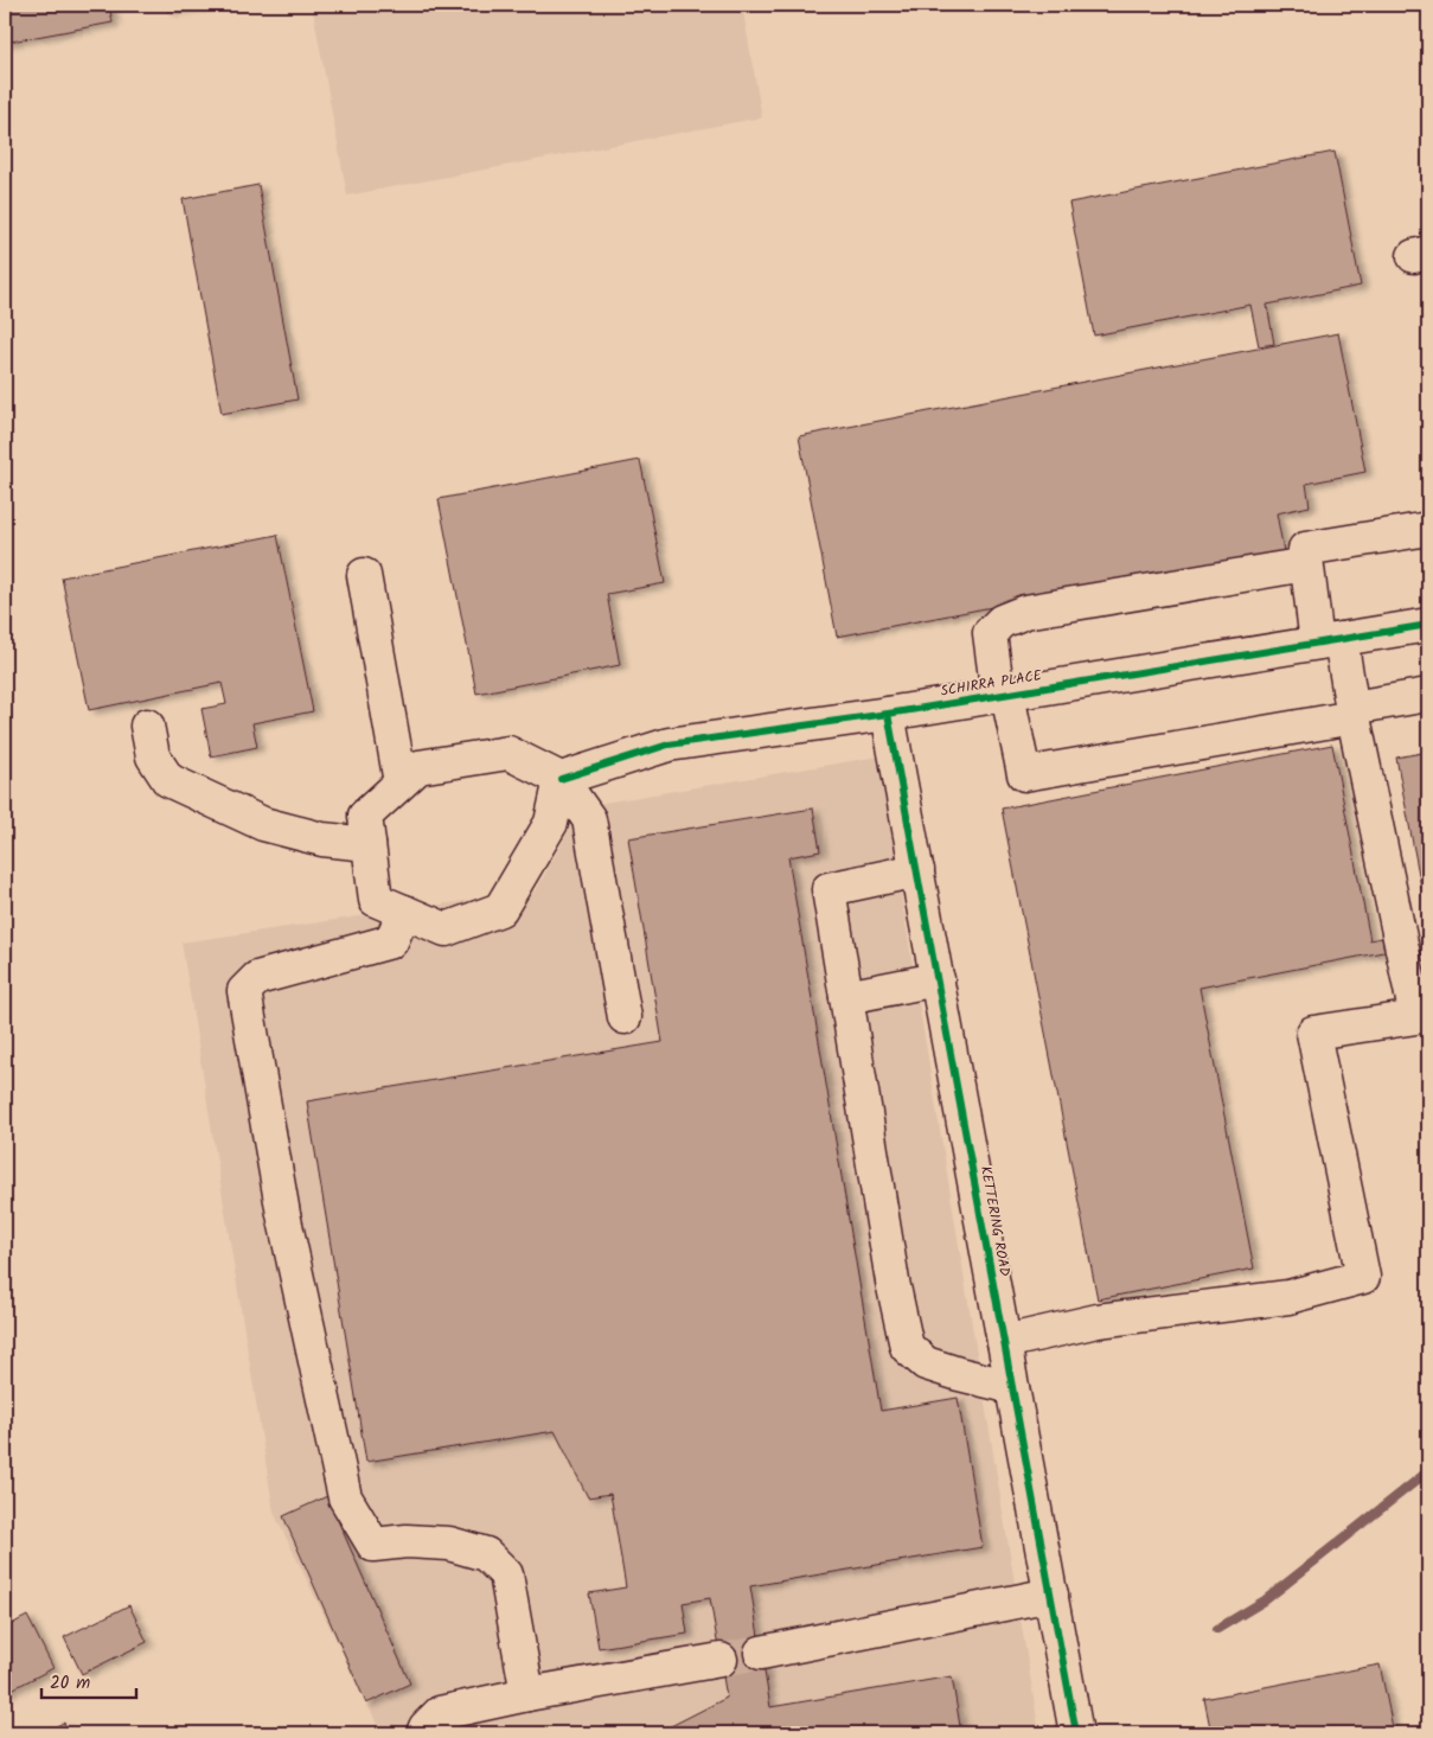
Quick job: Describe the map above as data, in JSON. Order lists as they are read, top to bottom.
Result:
{
  "streets": {
    "street": ["SCHIRRA PLACE", "KETTERING ROAD"]
  },
  "crossings": [
    ["SCHIRRA PLACE", "KETTERING ROAD"]
  ],
  "scale_bar": "20 m"
}
